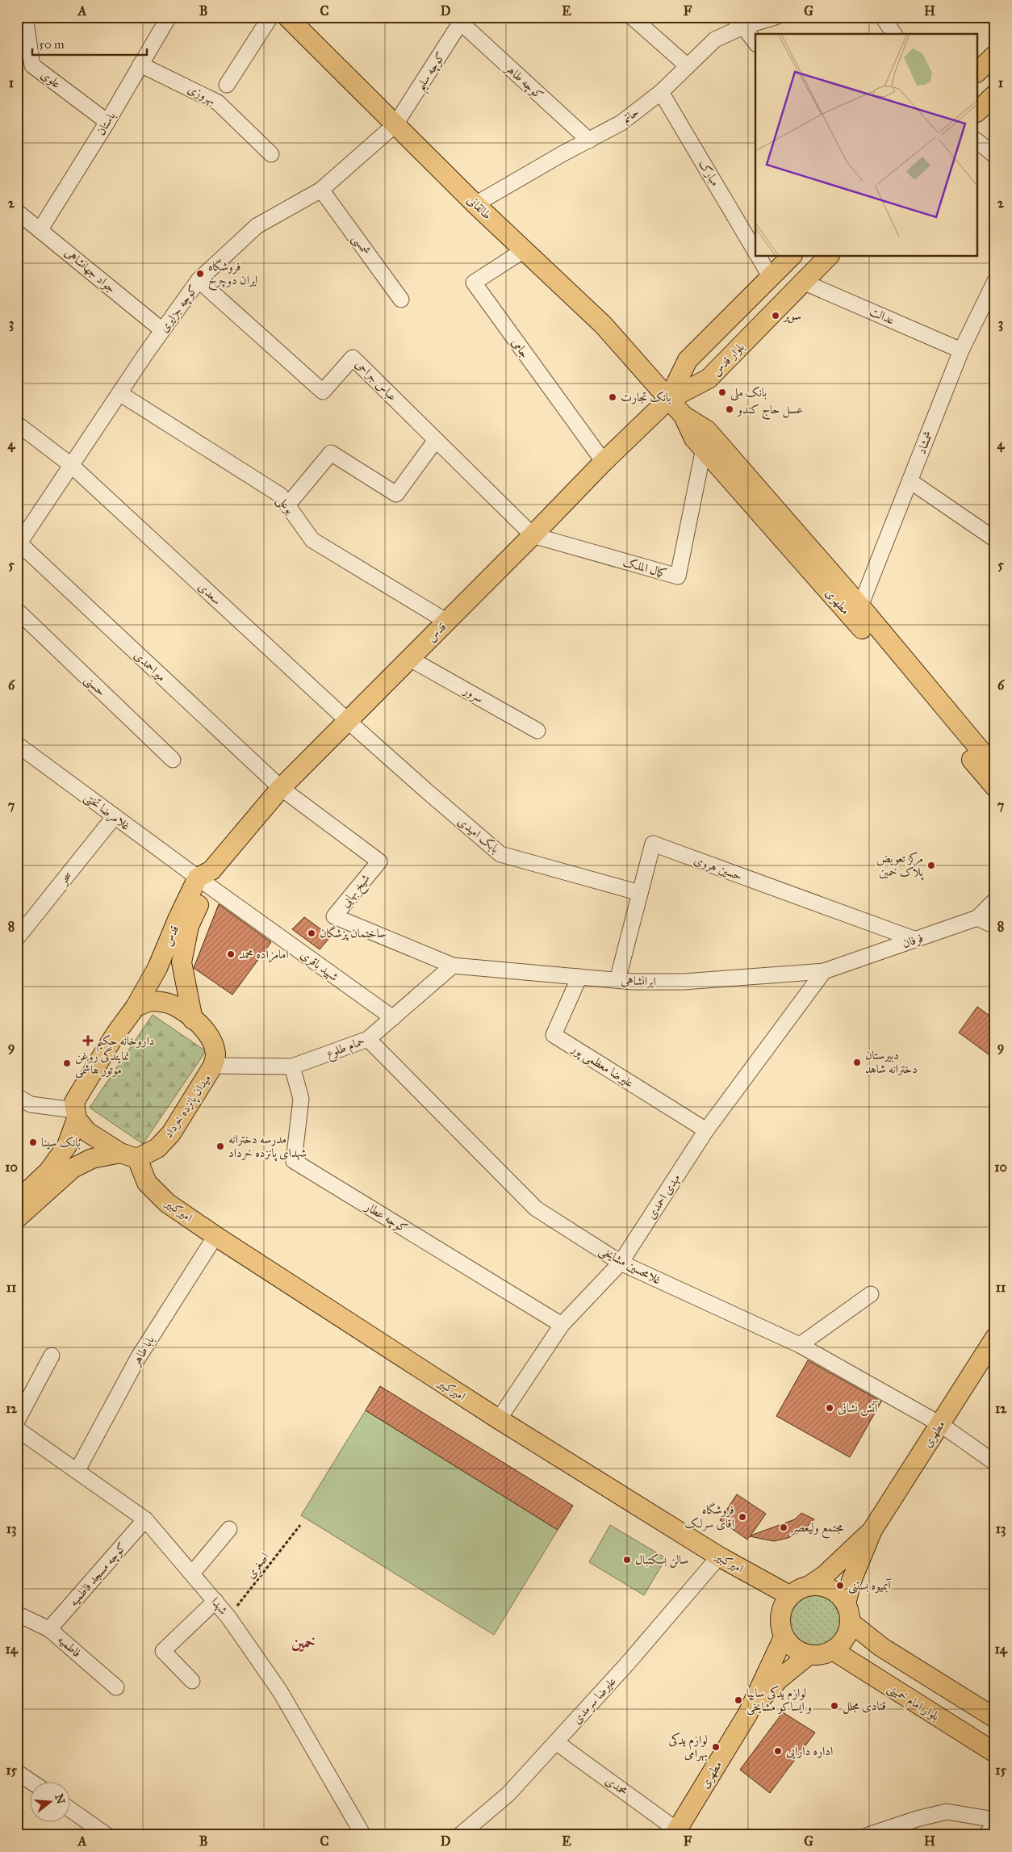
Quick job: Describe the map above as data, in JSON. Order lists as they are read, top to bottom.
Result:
{
  "streets": {
    "main road": [
      "طالقانی",
      "بلوار قدس",
      "مطهری",
      "قدس",
      "میدان پانزده خرداد",
      "امیرکبیر",
      "بلوار امام خمینی"
    ],
    "street": [
      "کوچه سلیم",
      "علوی",
      "کوچه طاهر",
      "بهروزی",
      "حاتم",
      "باستان",
      "مبارک",
      "شمسی",
      "جواد جهانشاهی",
      "کوچه جزایری",
      "عدالت",
      "جامی",
      "عباس جراحی",
      "شمشاد",
      "بوعلی",
      "کمال الملک",
      "سعدی",
      "میراحمدی",
      "حسنی",
      "سرور",
      "غلامرضا تختی",
      "بابک امیدی",
      "حسین هروی",
      "سحر",
      "شیخ بهایی",
      "فرفان",
      "شهید باقری",
      "ایرانشاهی",
      "حمام طلوع",
      "علیرضا معظمی پور",
      "مهدی احمدی",
      "کوچه عطار",
      "غلامحسین مشایخی",
      "بابا طاهر",
      "کوچه مسجد فاطمیه",
      "شهدا",
      "فاطمیه",
      "علیرضا سرمدی",
      "محمدی"
    ],
    "path": ["اصغری"]
  },
  "crossings": [
    ["کوچه سلیم", "کوچه طاهر"],
    ["کوچه سلیم", "طالقانی"],
    ["کوچه سلیم", "کوچه جزایری"],
    ["علوی", "باستان"],
    ["کوچه طاهر", "حاتم"],
    ["بهروزی", "باستان"],
    ["حاتم", "مبارک"],
    ["حاتم", "طالقانی"],
    ["باستان", "جواد جهانشاهی"],
    ["طالقانی", "کوچه جزایری"],
    ["طالقانی", "جامی"],
    ["طالقانی", "بلوار قدس"],
    ["طالقانی", "مطهری"],
    ["طالقانی", "قدس"],
    ["شمسی", "کوچه جزایری"],
    ["جواد جهانشاهی", "کوچه جزایری"],
    ["کوچه جزایری", "عباس جراحی"],
    ["کوچه جزایری", "بوعلی"],
    ["کوچه جزایری", "سعدی"],
    ["کوچه جزایری", "میراحمدی"],
    ["عدالت", "بلوار قدس"],
    ["عدالت", "شمشاد"],
    ["جامی", "قدس"],
    ["بلوار قدس", "مطهری"],
    ["بلوار قدس", "قدس"],
    ["عباس جراحی", "کمال الملک"],
    ["عباس جراحی", "قدس"],
    ["شمشاد", "مطهری"],
    ["بوعلی", "قدس"],
    ["کمال الملک", "مطهری"],
    ["کمال الملک", "قدس"],
    ["سعدی", "قدس"],
    ["سعدی", "بابک امیدی"],
    ["مطهری", "قدس"],
    ["مطهری", "امیرکبیر"],
    ["مطهری", "غلامحسین مشایخی"],
    ["مطهری", "بلوار امام خمینی"],
    ["مطهری", "محمدی"],
    ["قدس", "میراحمدی"],
    ["قدس", "سرور"],
    ["قدس", "غلامرضا تختی"],
    ["قدس", "بابک امیدی"],
    ["قدس", "شیخ بهایی"],
    ["قدس", "شهید باقری"],
    ["قدس", "حمام طلوع"],
    ["قدس", "میدان پانزده خرداد"],
    ["قدس", "امیرکبیر"],
    ["میراحمدی", "شیخ بهایی"],
    ["غلامرضا تختی", "سحر"],
    ["غلامرضا تختی", "شهید باقری"],
    ["بابک امیدی", "حسین هروی"],
    ["حسین هروی", "فرفان"],
    ["حسین هروی", "ایرانشاهی"],
    ["شیخ بهایی", "ایرانشاهی"],
    ["شیخ بهایی", "حمام طلوع"],
    ["فرفان", "ایرانشاهی"],
    ["فرفان", "مهدی احمدی"],
    ["شهید باقری", "حمام طلوع"],
    ["ایرانشاهی", "حمام طلوع"],
    ["ایرانشاهی", "علیرضا معظمی پور"],
    ["ایرانشاهی", "مهدی احمدی"],
    ["حمام طلوع", "میدان پانزده خرداد"],
    ["حمام طلوع", "امیرکبیر"],
    ["حمام طلوع", "کوچه عطار"],
    ["حمام طلوع", "غلامحسین مشایخی"],
    ["علیرضا معظمی پور", "مهدی احمدی"],
    ["میدان پانزده خرداد", "امیرکبیر"],
    ["مهدی احمدی", "امیرکبیر"],
    ["مهدی احمدی", "کوچه عطار"],
    ["مهدی احمدی", "غلامحسین مشایخی"],
    ["امیرکبیر", "بابا طاهر"],
    ["امیرکبیر", "علیرضا سرمدی"],
    ["امیرکبیر", "بلوار امام خمینی"],
    ["بابا طاهر", "شهدا"],
    ["اصغری", "شهدا"],
    ["کوچه مسجد فاطمیه", "شهدا"],
    ["کوچه مسجد فاطمیه", "فاطمیه"],
    ["علیرضا سرمدی", "محمدی"]
  ],
  "districts": ["خمین"],
  "places": {
    "other": [
      "فروشگاه ایران دوچرخ",
      "سوپر",
      "بانک ملی",
      "بانک تجارت",
      "عسل حاج کندو",
      "مرکز تعویض پلاک خمین",
      "ساختمان پزشگان",
      "امامزاده محمد",
      "دبیرستان دخترانه شاهد",
      "نمایندگی روغن موتور هاشمی",
      "بانک سینا",
      "مدرسه دخترانه شهدای پانزده خرداد",
      "آتش نشانی",
      "فروشگاه اقای سرلک",
      "مجتمع ولیعصر",
      "سالن بسکتبال",
      "آبمیوه بستنی",
      "لوازم یدکی سایپا و ایساکو مشایخی",
      "قنادی مجلل",
      "لوازم یدکی بهرامی",
      "اداره دارایی"
    ],
    "health": ["داروخانه حکیم"]
  },
  "scale_bar": "50 m",
  "north": "right",
  "grid": {
    "columns": [
      "A",
      "B",
      "C",
      "D",
      "E",
      "F",
      "G",
      "H"
    ],
    "rows": [
      "1",
      "2",
      "3",
      "4",
      "5",
      "6",
      "7",
      "8",
      "9",
      "10",
      "11",
      "12",
      "13",
      "14",
      "15"
    ]
  }
}
